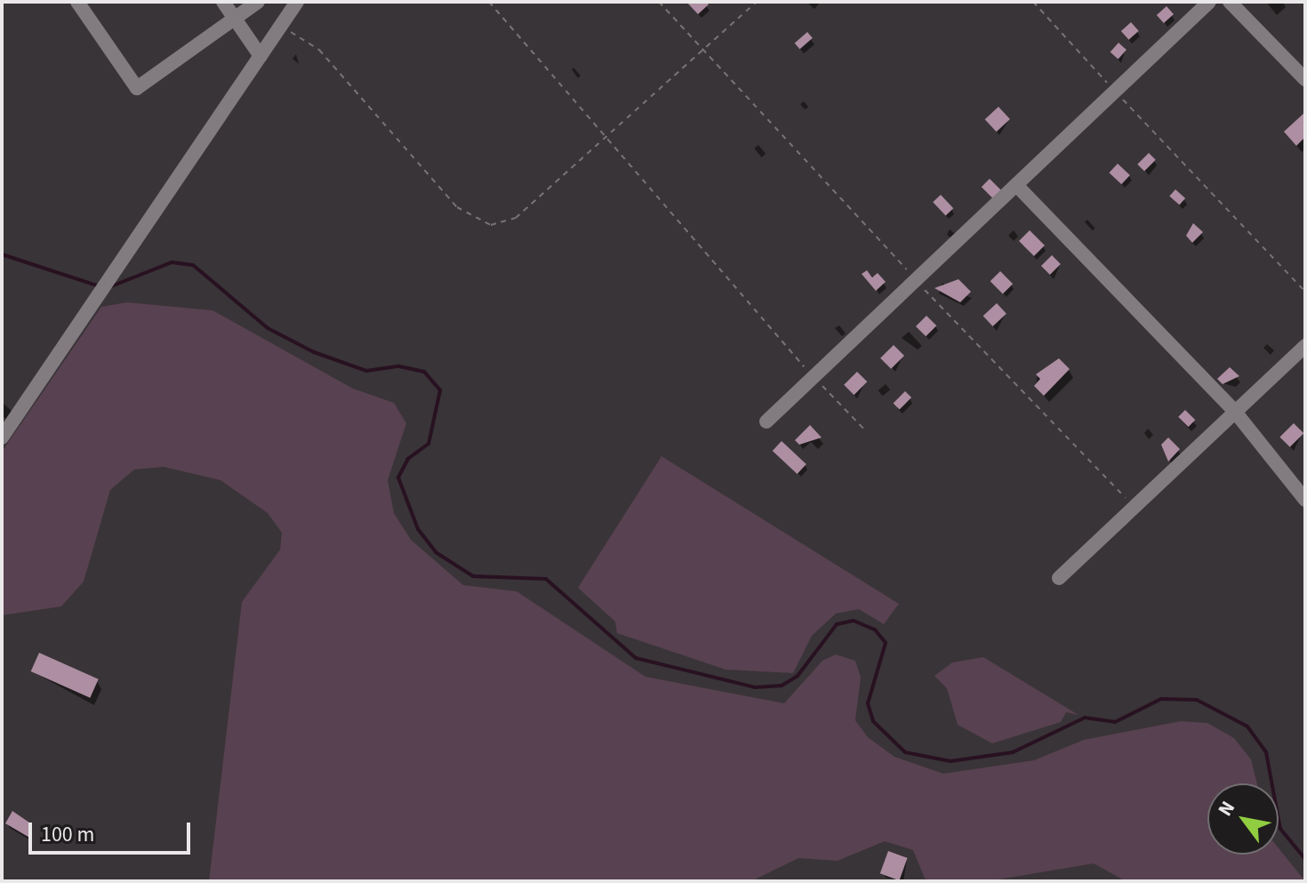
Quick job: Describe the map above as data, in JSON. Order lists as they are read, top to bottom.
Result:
{
  "scale_bar": "100 m",
  "north": "top left"
}
